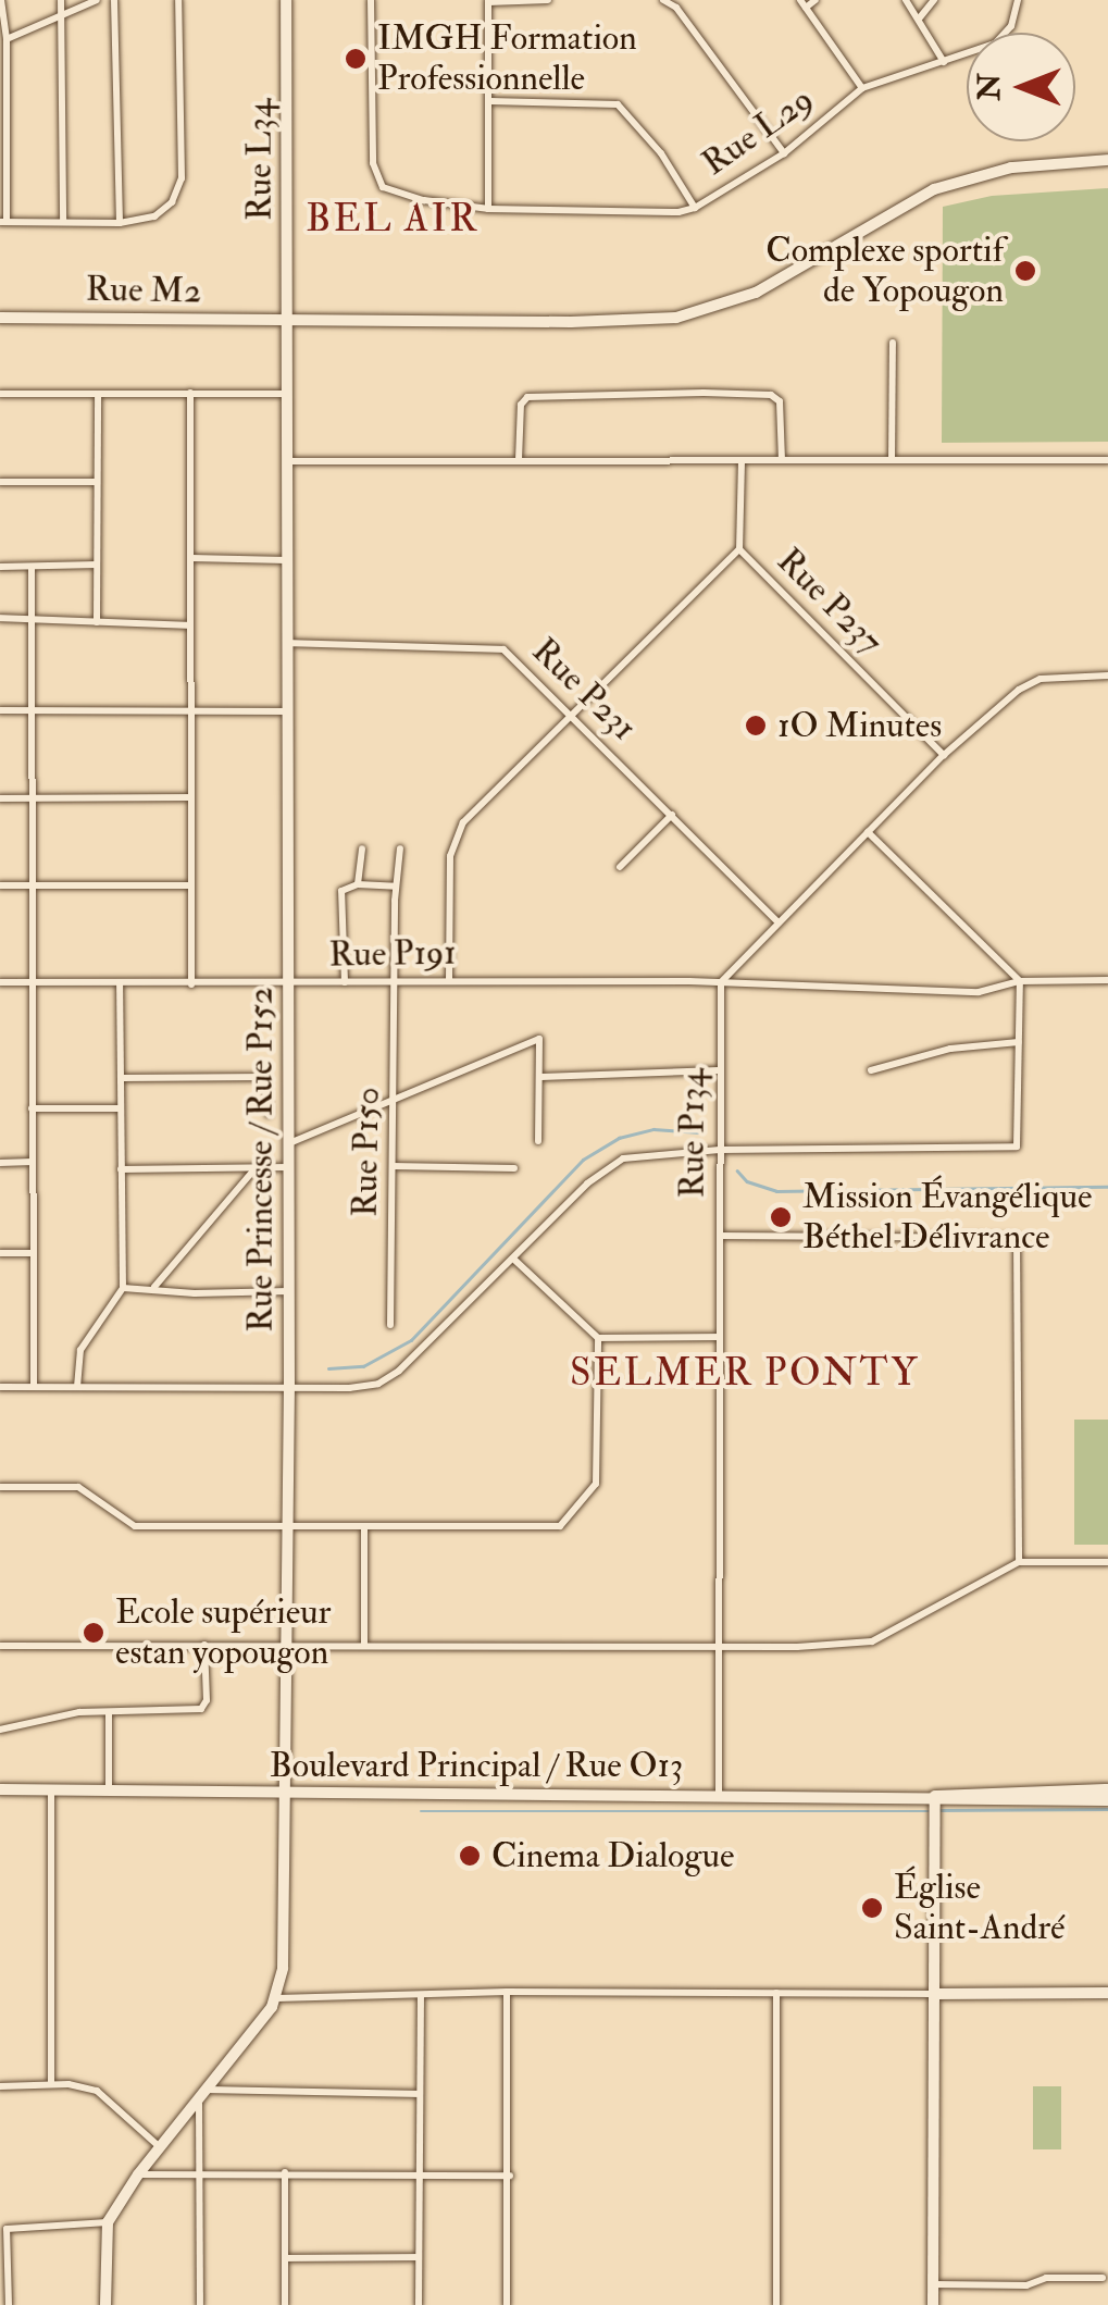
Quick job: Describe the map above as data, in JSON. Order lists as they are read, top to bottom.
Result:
{
  "streets": {
    "street": [
      "Rue L29",
      "Rue L34",
      "Rue M2",
      "Rue P237",
      "Rue P231",
      "Rue P191",
      "Rue P134",
      "Rue P150",
      "Rue Princesse / Rue P152",
      "Boulevard Principal / Rue O13"
    ]
  },
  "crossings": [
    ["Rue L34", "Rue M2"],
    ["Rue L34", "Rue Princesse / Rue P152"],
    ["Rue M2", "Rue Princesse / Rue P152"],
    ["Rue P231", "Rue Princesse / Rue P152"],
    ["Rue P191", "Rue P134"],
    ["Rue P191", "Rue P150"],
    ["Rue P191", "Rue Princesse / Rue P152"],
    ["Rue P134", "Boulevard Principal / Rue O13"],
    ["Rue Princesse / Rue P152", "Boulevard Principal / Rue O13"]
  ],
  "districts": ["BEL AIR", "SELMER PONTY"],
  "places": [
    "IMGH Formation Professionnelle",
    "Complexe sportif de Yopougon",
    "1O Minutes",
    "Mission Évangélique Béthel Délivrance",
    "Ecole supérieur estan yopougon",
    "Cinema Dialogue",
    "Église Saint-André"
  ],
  "north": "left"
}
